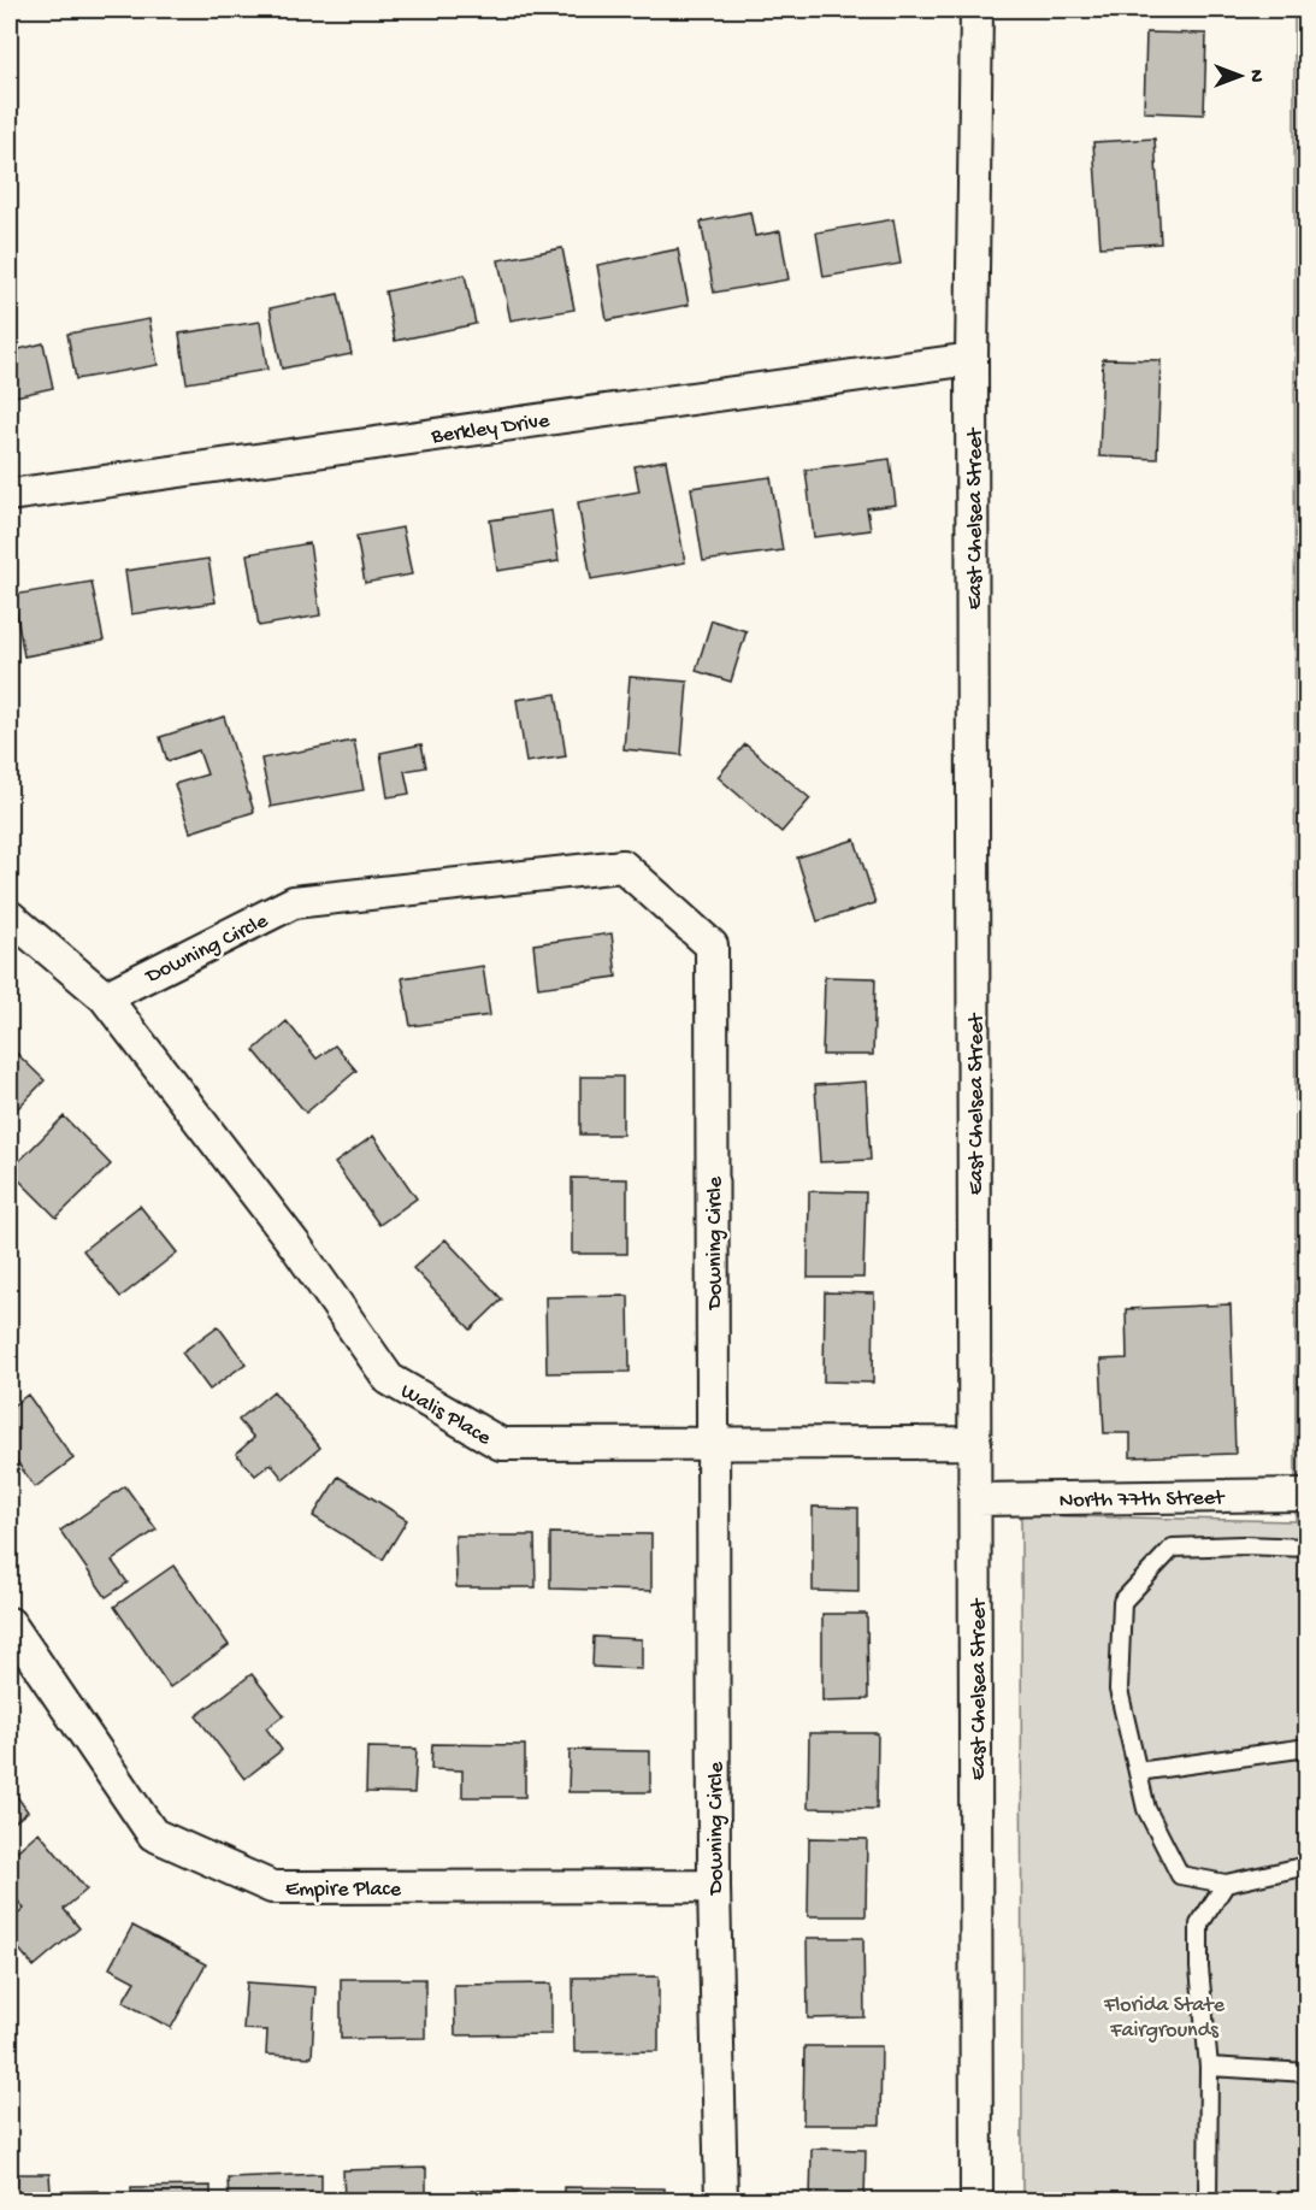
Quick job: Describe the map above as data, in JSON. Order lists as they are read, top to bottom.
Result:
{
  "streets": {
    "street": [
      "Berkley Drive",
      "East Chelsea Street",
      "Downing Circle",
      "Walis Place",
      "North 77th Street",
      "Empire Place"
    ]
  },
  "crossings": [
    ["Berkley Drive", "East Chelsea Street"],
    ["East Chelsea Street", "Walis Place"],
    ["East Chelsea Street", "North 77th Street"],
    ["Downing Circle", "Walis Place"],
    ["Downing Circle", "Empire Place"]
  ],
  "parks": ["Florida State Fairgrounds"],
  "north": "right"
}
